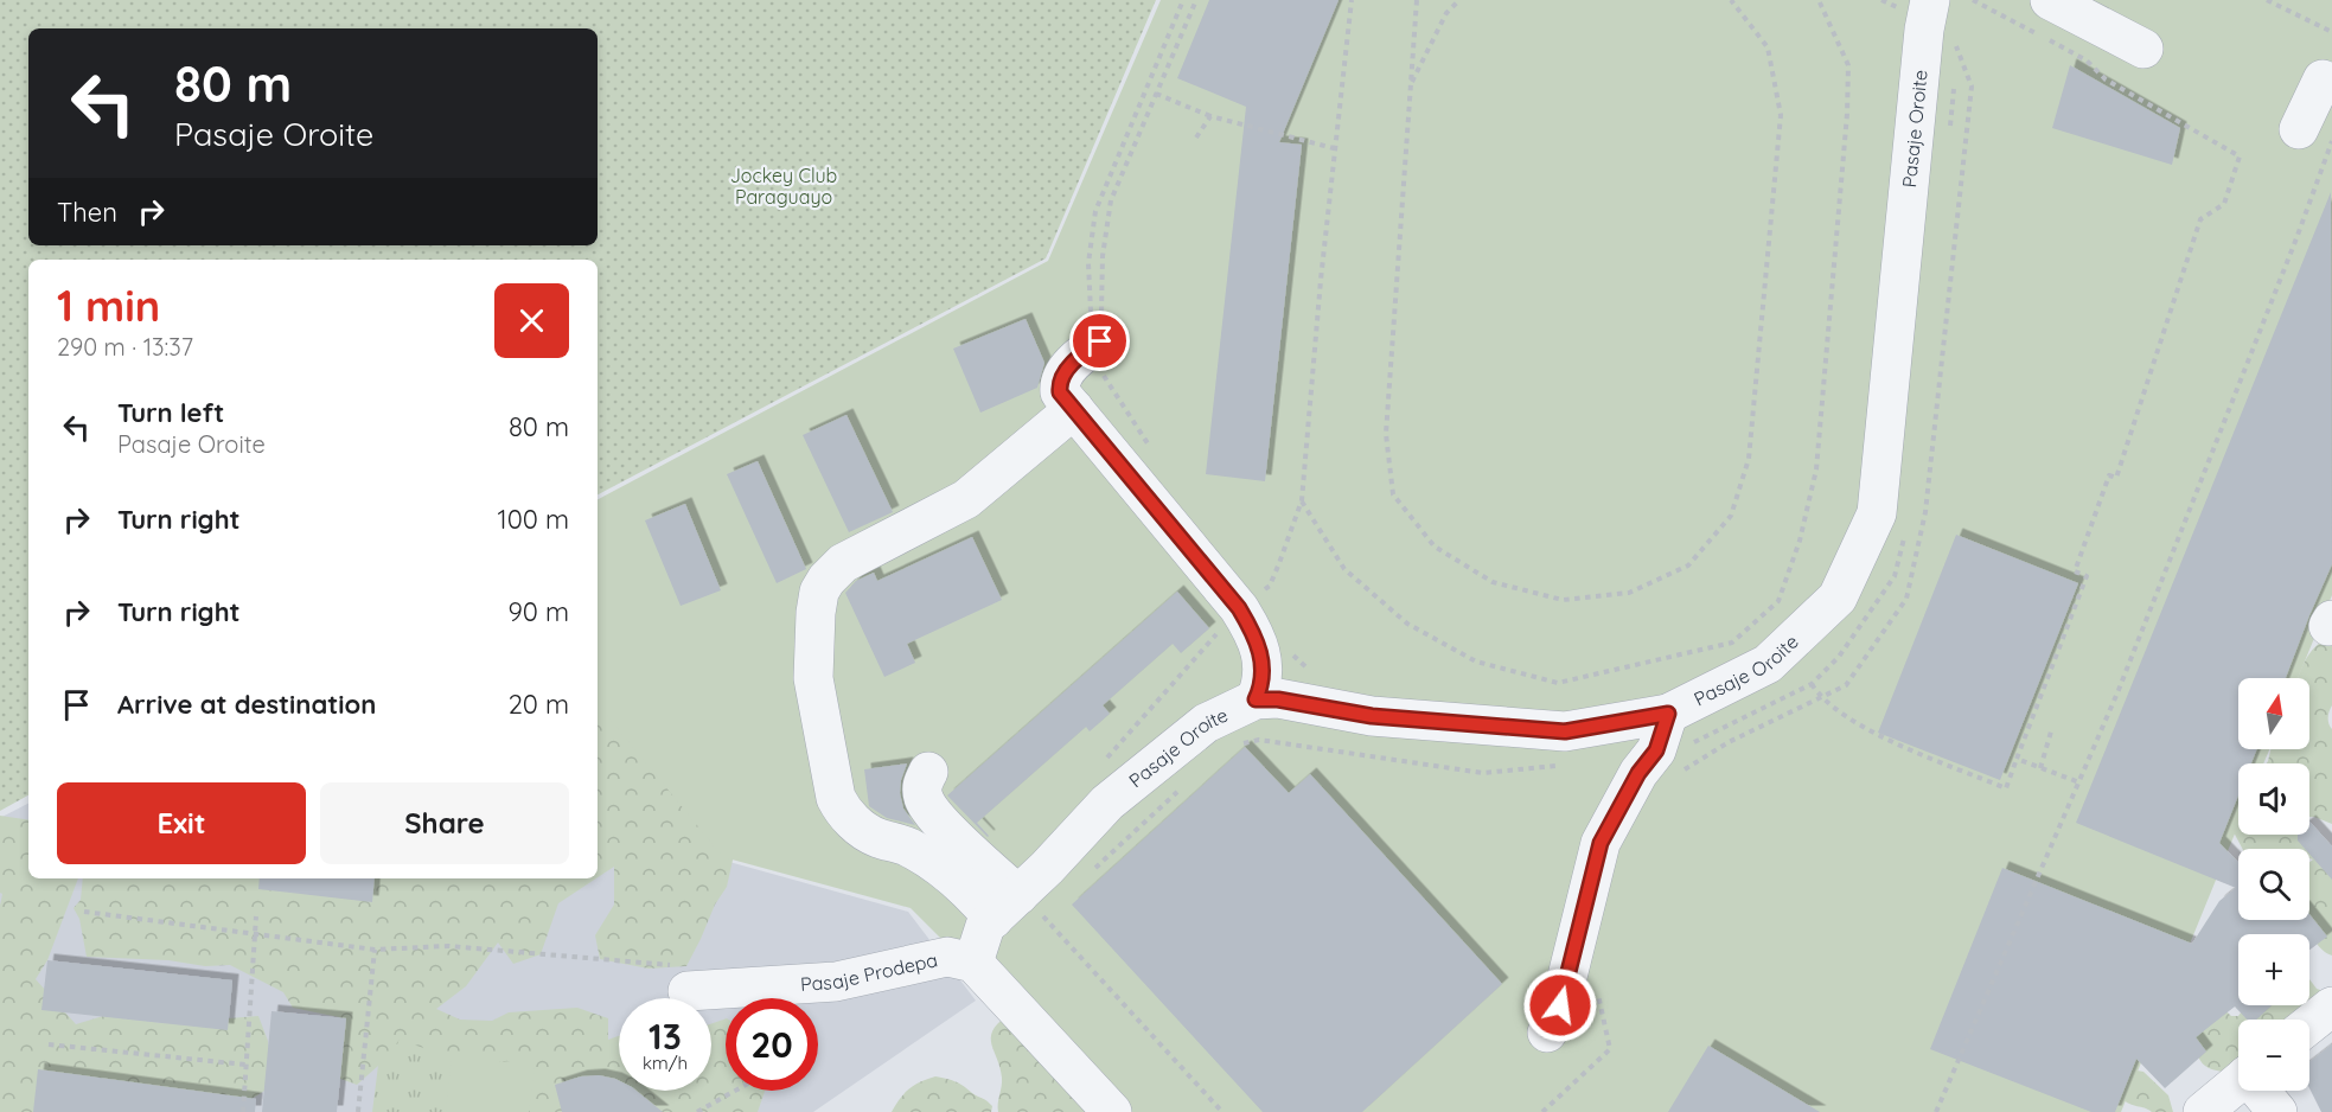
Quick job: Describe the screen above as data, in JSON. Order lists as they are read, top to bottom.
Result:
{
  "streets": {
    "street": ["Pasaje Oroite", "Pasaje Prodepa"]
  },
  "crossings": [
    ["Pasaje Oroite", "Pasaje Prodepa"]
  ],
  "parks": ["Jockey Club Paraguayo"],
  "north": "top",
  "page": {
    "turn": ["80 m", "Pasaje Oroite"],
    "then": "Then",
    "heading": ["1 min", "290 m · 13:37"],
    "list": [
      {
        "name": "Turn left",
        "note": "Pasaje Oroite",
        "value": "80 m"
      },
      {
        "name": "Turn right",
        "value": "100 m"
      },
      {
        "name": "Turn right",
        "value": "90 m"
      },
      {
        "name": "Arrive at destination",
        "value": "20 m"
      }
    ],
    "map_buttons": ["+", "−"],
    "buttons": ["Exit", "Share"],
    "speed": "13 km/h",
    "limit": "20"
  }
}
